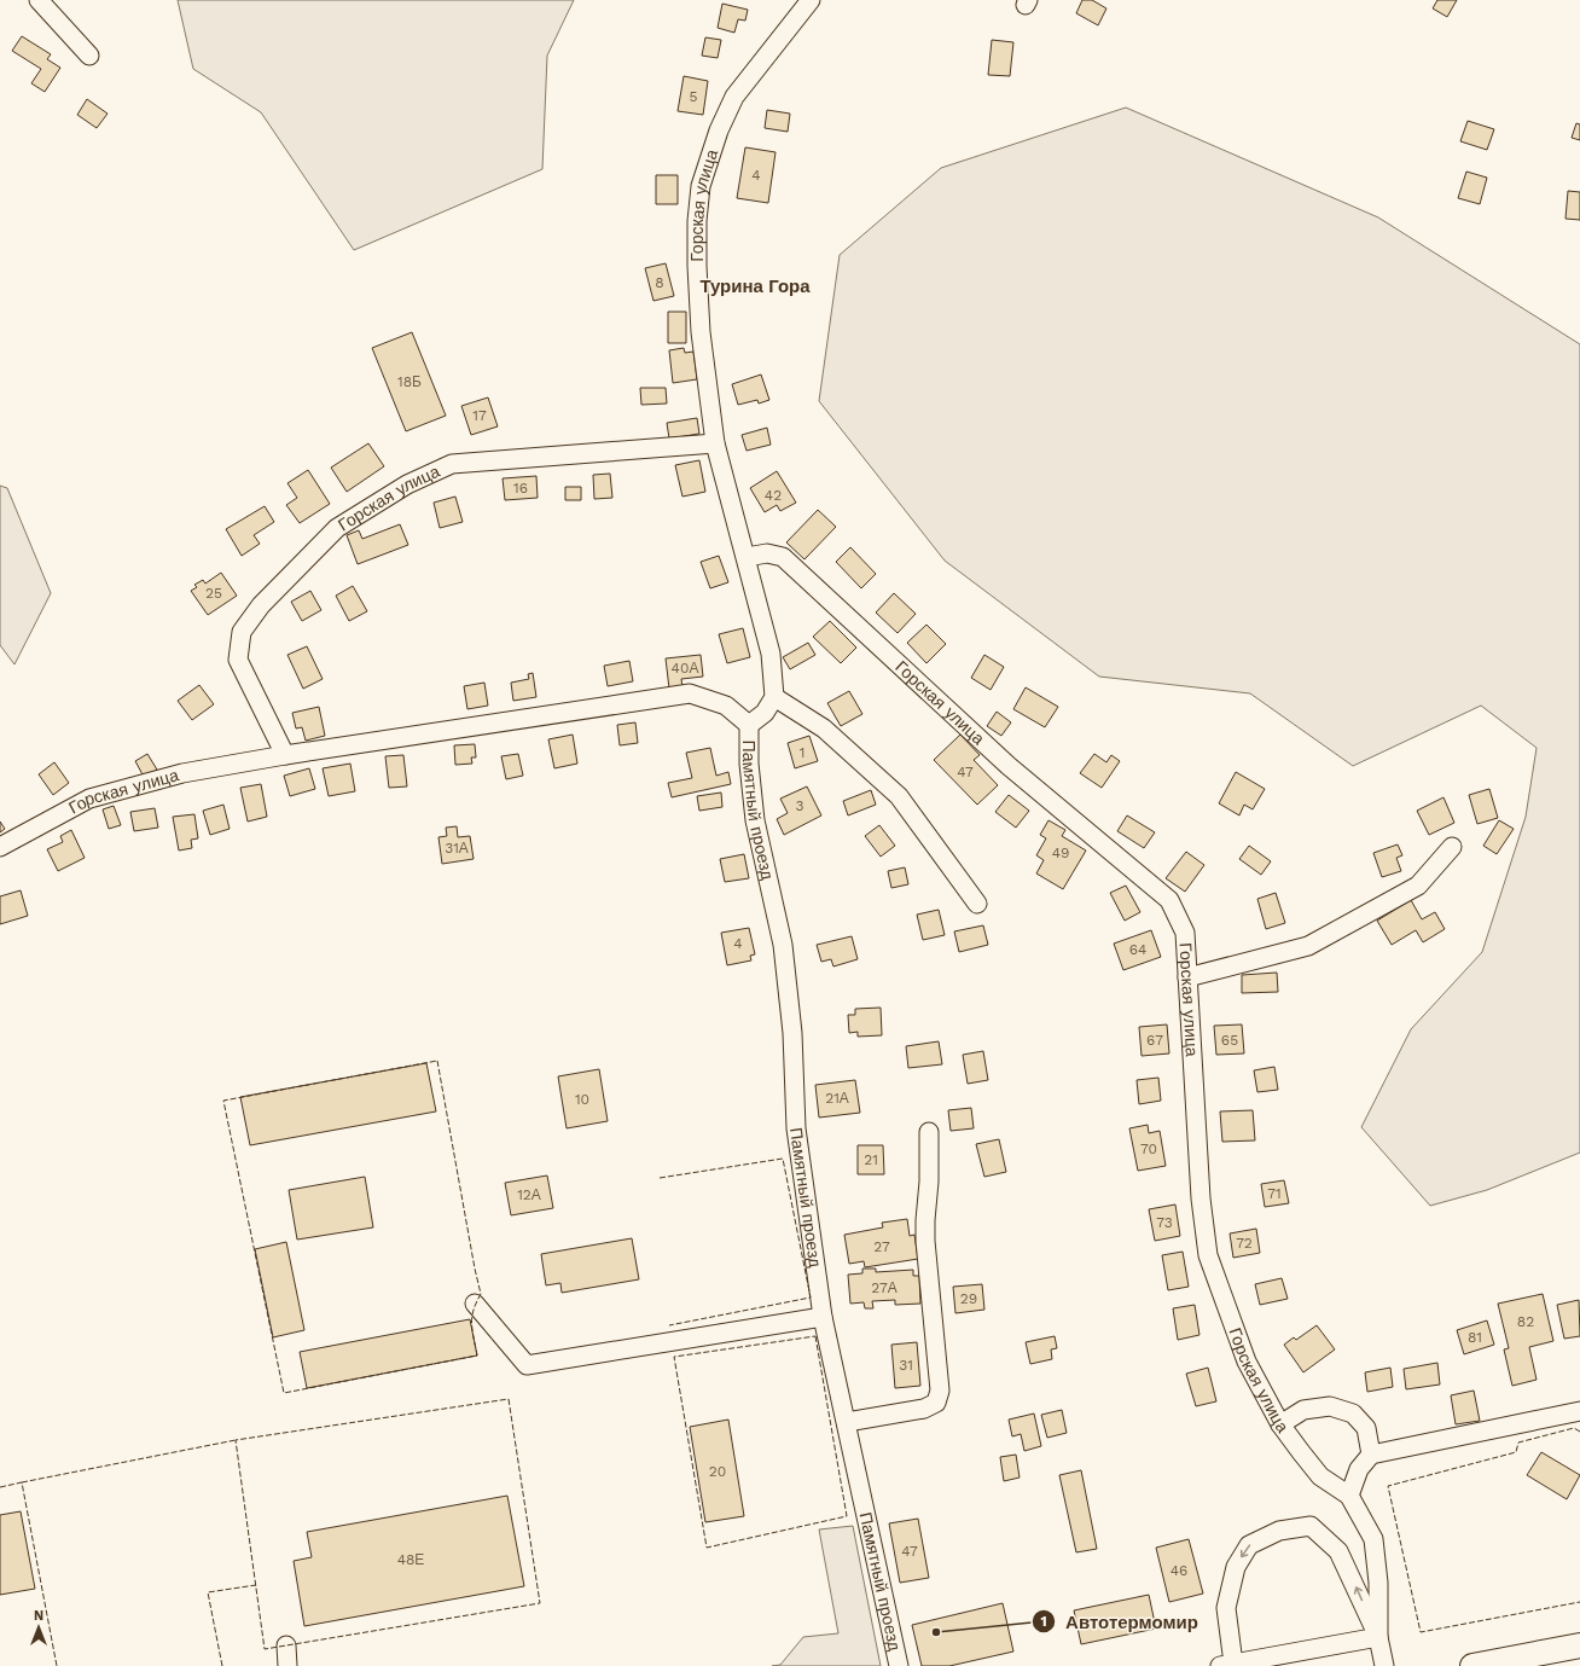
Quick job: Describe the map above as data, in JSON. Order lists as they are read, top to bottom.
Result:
{
  "streets": {
    "street": ["Горская улица", "Памятный проезд"]
  },
  "crossings": [
    ["Горская улица", "Памятный проезд"]
  ],
  "districts": ["Турина Гора"],
  "places": ["Автотермомир"],
  "house_numbers": [
    "5",
    "4",
    "8",
    "18Б",
    "17",
    "16",
    "42",
    "25",
    "40А",
    "1",
    "47",
    "3",
    "31А",
    "49",
    "4",
    "64",
    "67",
    "65",
    "21А",
    "10",
    "70",
    "21",
    "71",
    "12А",
    "73",
    "72",
    "27",
    "27А",
    "29",
    "82",
    "81",
    "31",
    "20",
    "47",
    "48Е",
    "46"
  ],
  "north": "top"
}
